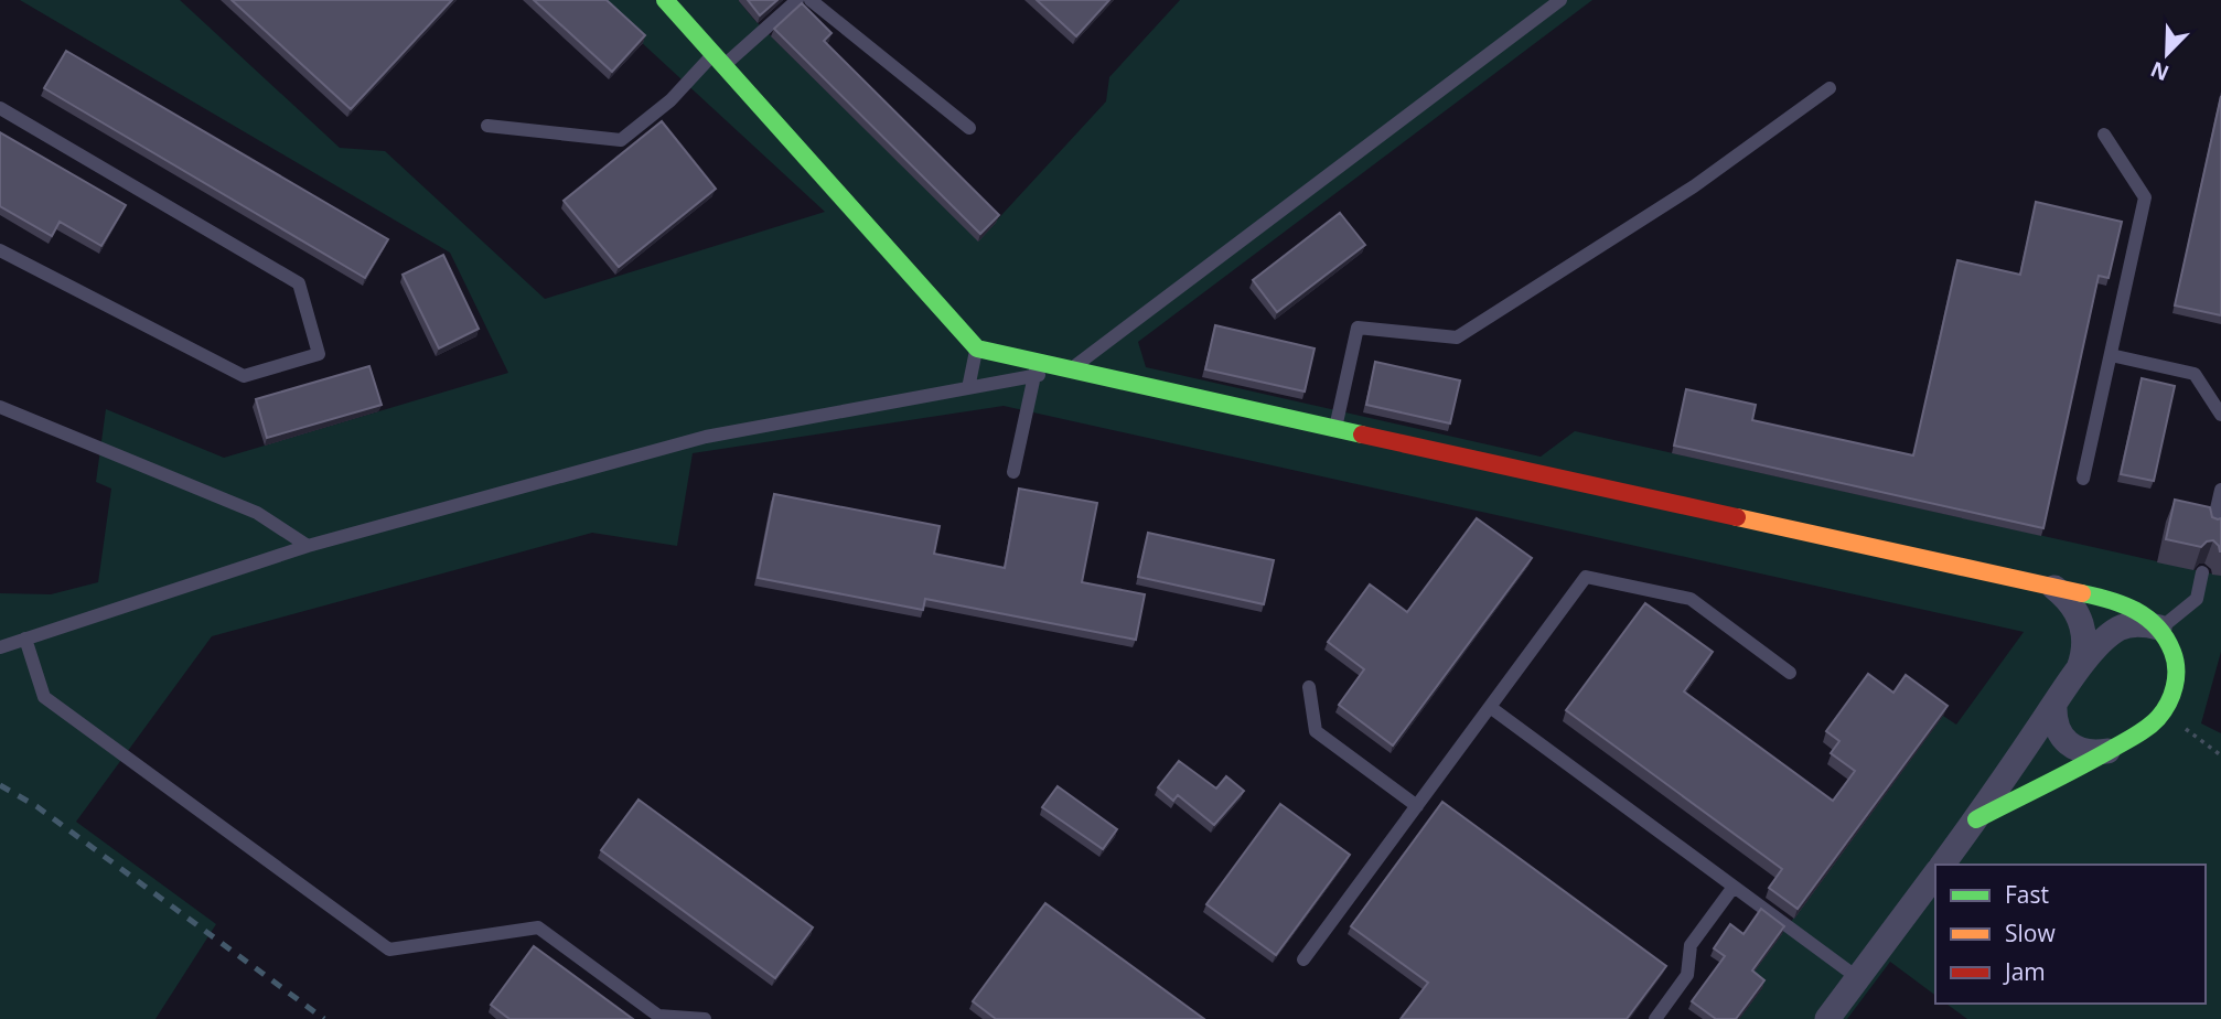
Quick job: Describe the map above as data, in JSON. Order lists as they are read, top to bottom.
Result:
{
  "legend": ["Fast", "Slow", "Jam"],
  "north": "bottom left"
}
